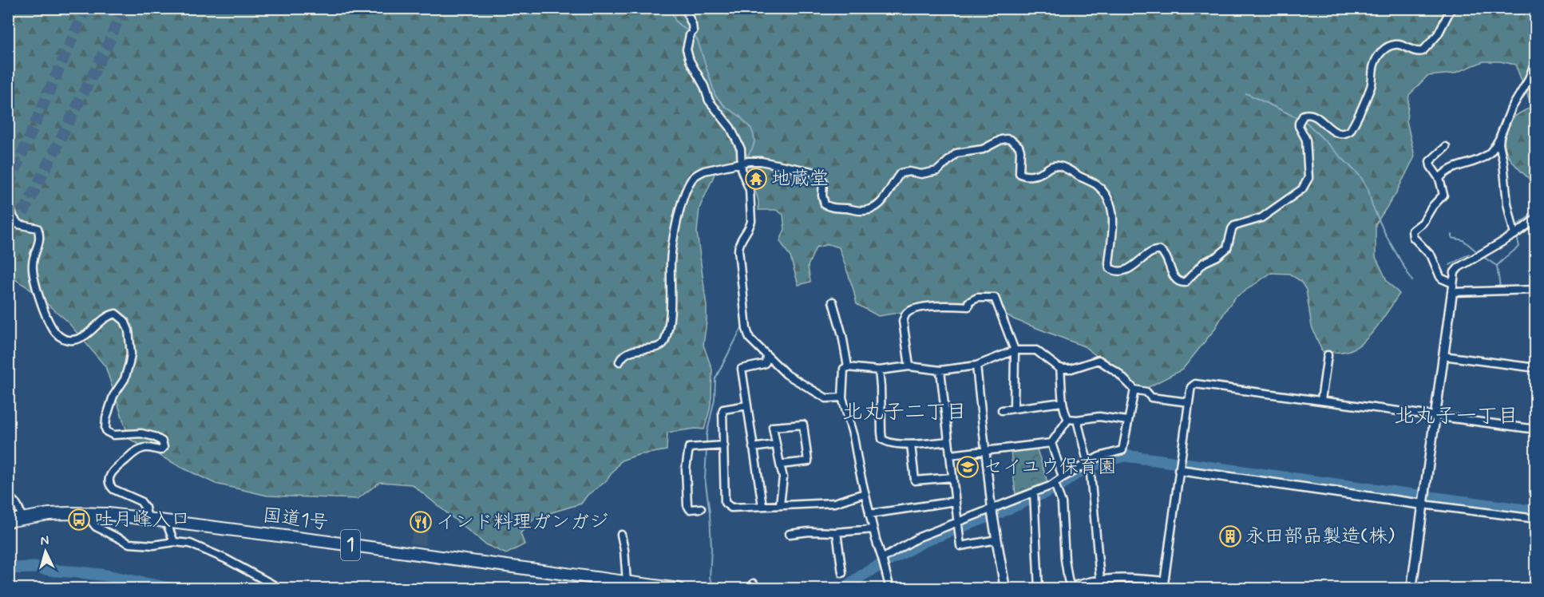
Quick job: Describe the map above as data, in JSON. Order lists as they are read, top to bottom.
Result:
{
  "streets": {
    "highway": ["国道1号", "1"]
  },
  "districts": ["北丸子二丁目", "北丸子一丁目"],
  "places": {
    "temple": ["地蔵堂"],
    "school or university": ["セイユウ保育園"],
    "bus stop": ["吐月峰入口"],
    "restaurant": ["インド料理ガンガジ"],
    "building": ["永田部品製造(株)"]
  },
  "north": "top"
}
